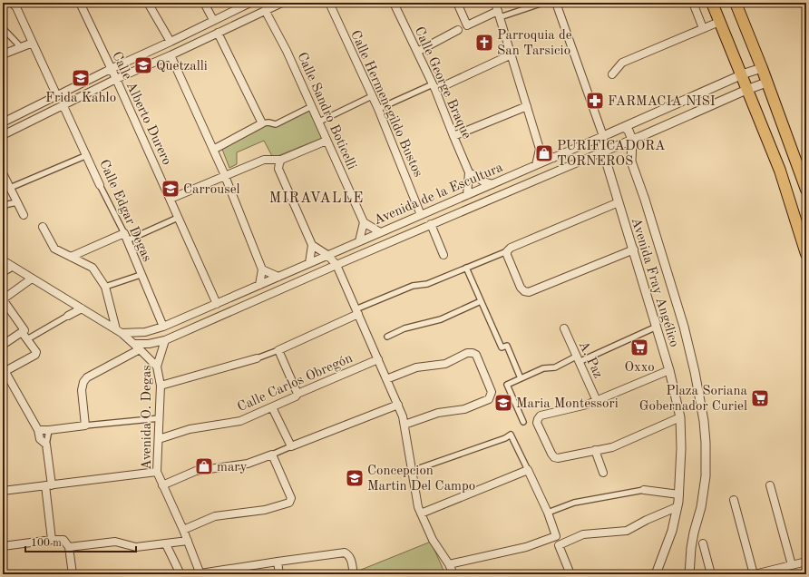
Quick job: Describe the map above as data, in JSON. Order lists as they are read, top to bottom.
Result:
{
  "streets": {
    "street": [
      "Calle George Braque",
      "Calle Hermenegildo Bustos",
      "Calle Alberto Durero",
      "Calle Sandro Boticelli",
      "Avenida de la Escultura",
      "Calle Edgar Degas",
      "Avenida Fray Angélico",
      "A. Paz",
      "Calle Carlos Obregón",
      "Avenida O. Degas"
    ]
  },
  "crossings": [
    ["Calle George Braque", "Avenida de la Escultura"],
    ["Calle Hermenegildo Bustos", "Avenida de la Escultura"],
    ["Calle Alberto Durero", "Avenida de la Escultura"],
    ["Avenida de la Escultura", "Calle Edgar Degas"],
    ["Avenida de la Escultura", "Avenida Fray Angélico"],
    ["Avenida de la Escultura", "Avenida O. Degas"],
    ["Calle Carlos Obregón", "Avenida O. Degas"]
  ],
  "districts": ["MIRAVALLE"],
  "places": {
    "church": ["Parroquia de San Tarsicio"],
    "school or university": [
      "Quetzalli",
      "Frida Kahlo",
      "Carrousel",
      "Maria Montessori",
      "Concepcion Martin Del Campo"
    ],
    "pharmacy": ["FARMACIA NISI"],
    "shop": ["PURIFICADORA TORNEROS", "mary"],
    "supermarket": ["Oxxo", "Plaza Soriana Gobernador Curiel"]
  },
  "scale_bar": "100 m"
}
